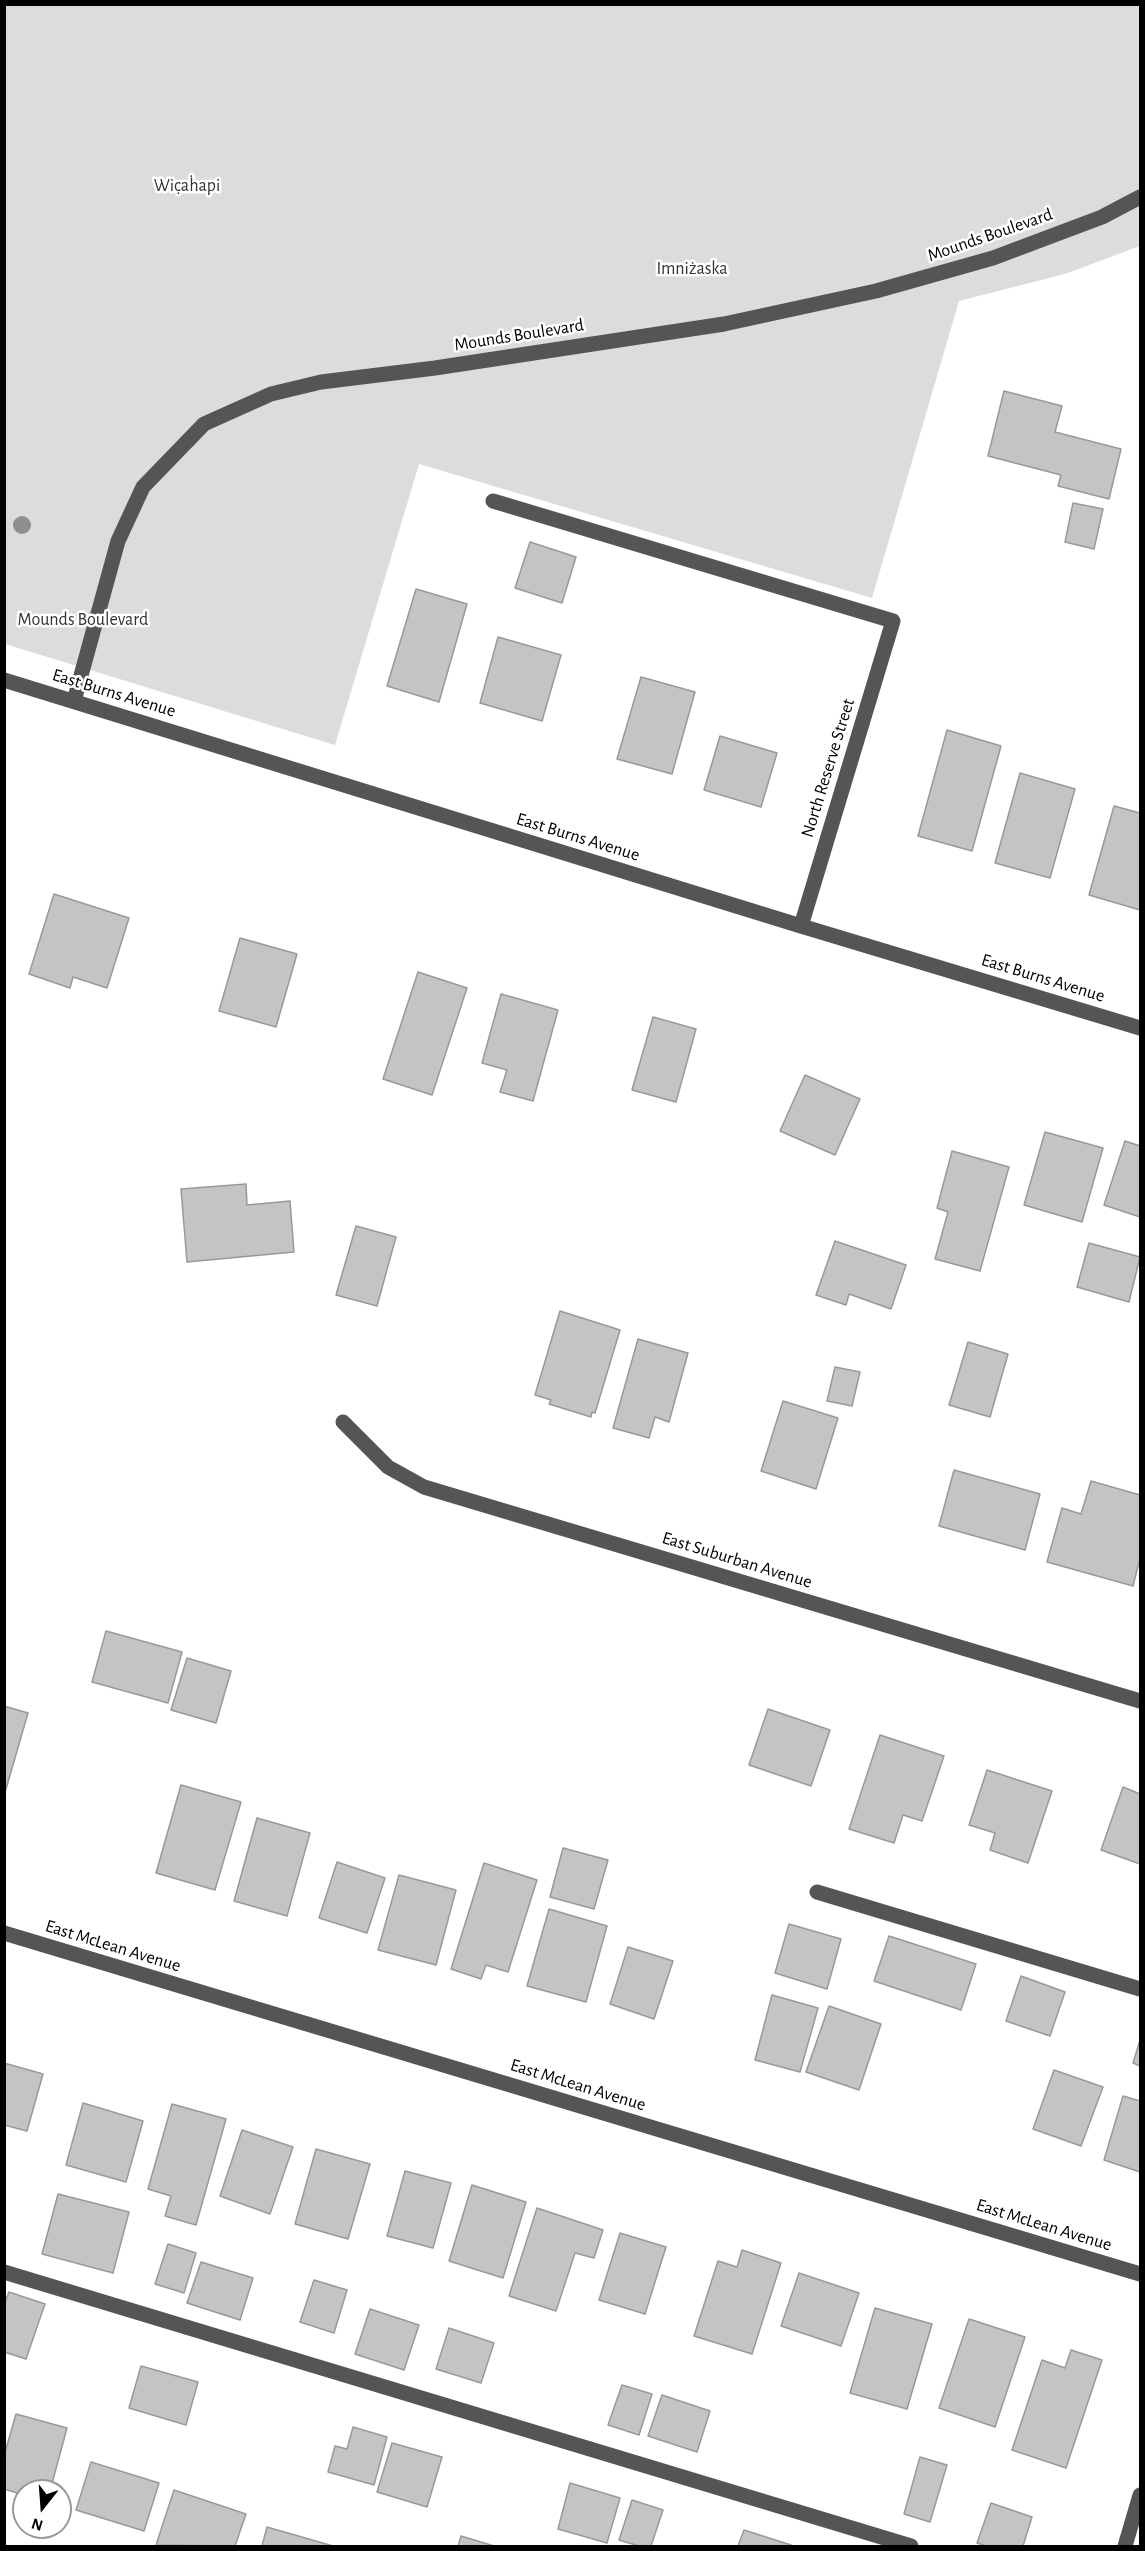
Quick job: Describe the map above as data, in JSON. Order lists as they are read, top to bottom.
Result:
{
  "streets": {
    "street": [
      "Mounds Boulevard",
      "East Burns Avenue",
      "North Reserve Street",
      "East Suburban Avenue",
      "East McLean Avenue"
    ]
  },
  "crossings": [
    ["Mounds Boulevard", "East Burns Avenue"],
    ["East Burns Avenue", "North Reserve Street"]
  ],
  "parks": ["Wic̣aḣapi", "Imniżaska", "Mounds Boulevard"],
  "north": "bottom"
}
